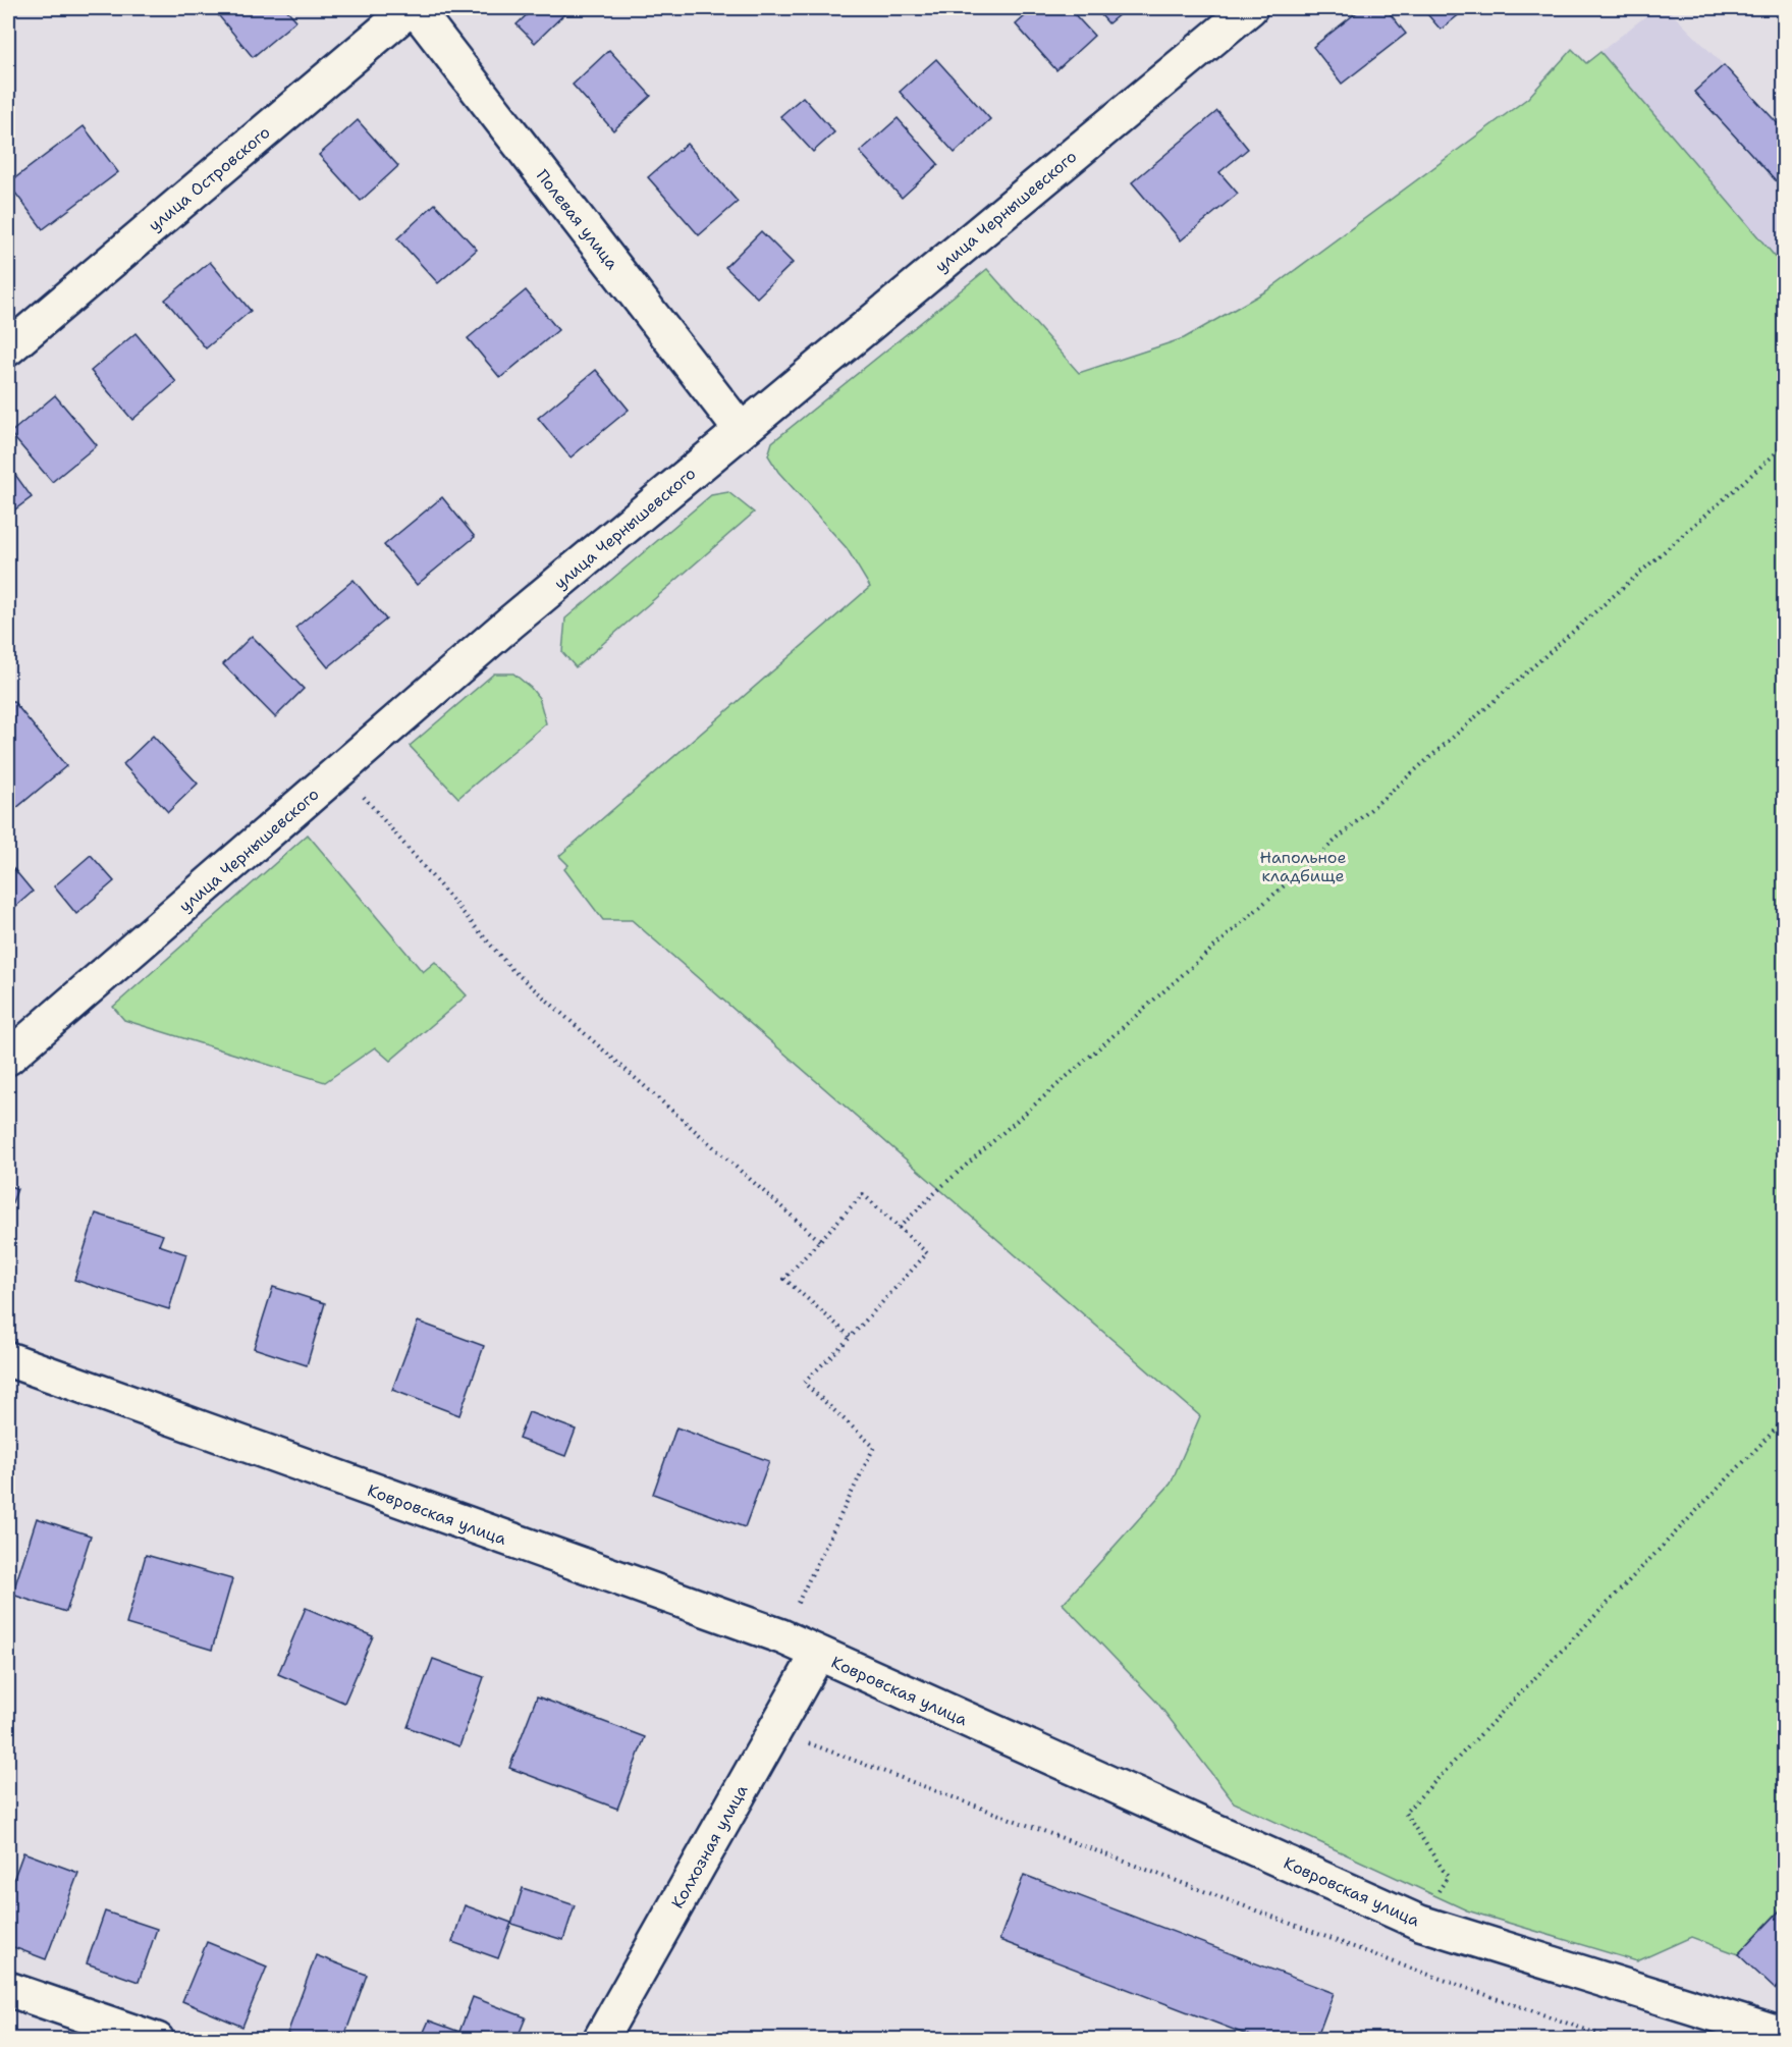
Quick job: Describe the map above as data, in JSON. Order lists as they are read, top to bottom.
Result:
{
  "streets": {
    "street": [
      "улица Островского",
      "улица Чернышевского",
      "Полевая улица",
      "Ковровская улица",
      "Колхозная улица"
    ]
  },
  "crossings": [
    ["улица Островского", "Полевая улица"],
    ["улица Чернышевского", "Полевая улица"],
    ["Ковровская улица", "Колхозная улица"]
  ],
  "parks": ["Напольное кладбище"]
}
